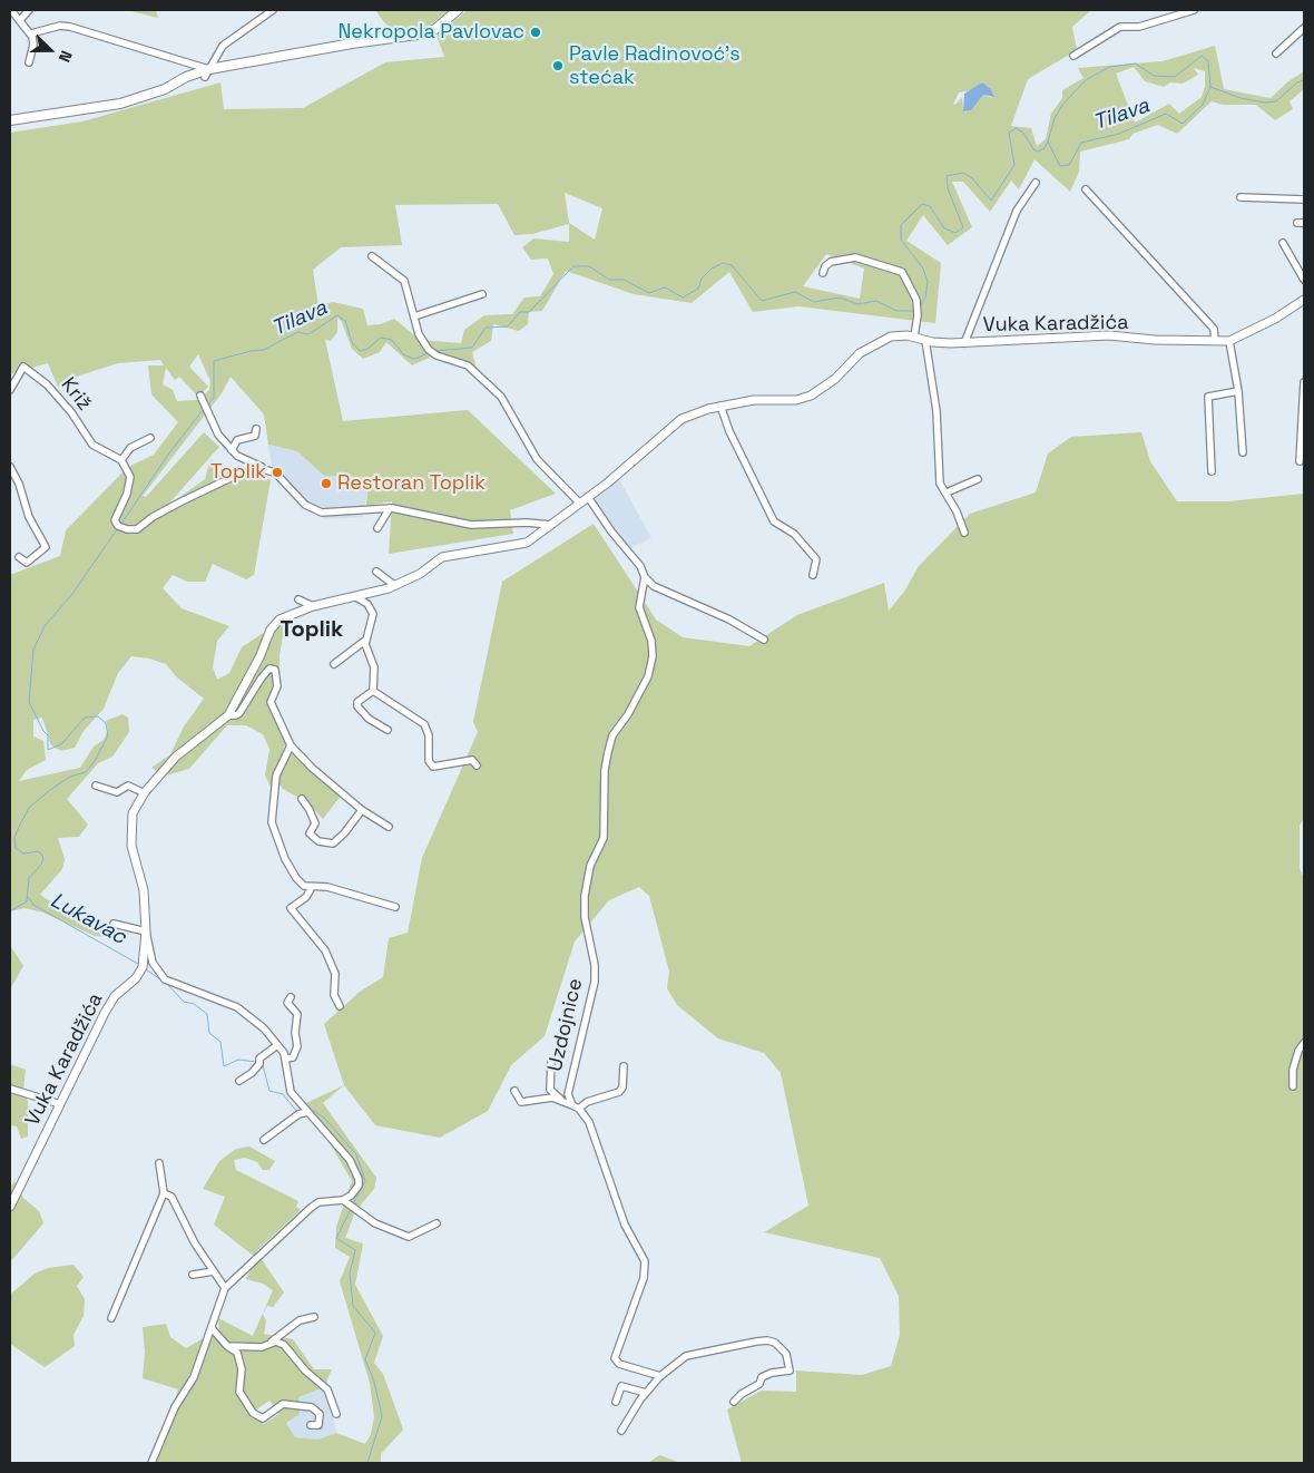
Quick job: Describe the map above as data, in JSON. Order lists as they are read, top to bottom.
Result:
{
  "streets": {
    "street": ["Vuka Karadžića", "Križ", "Uzdojnice"]
  },
  "districts": ["Toplik"],
  "water": ["Tilava", "Lukavac"],
  "places": [
    "Nekropola Pavlovac",
    "Pavle Radinovoć's stećak",
    "Toplik",
    "Restoran Toplik"
  ],
  "north": "right"
}
